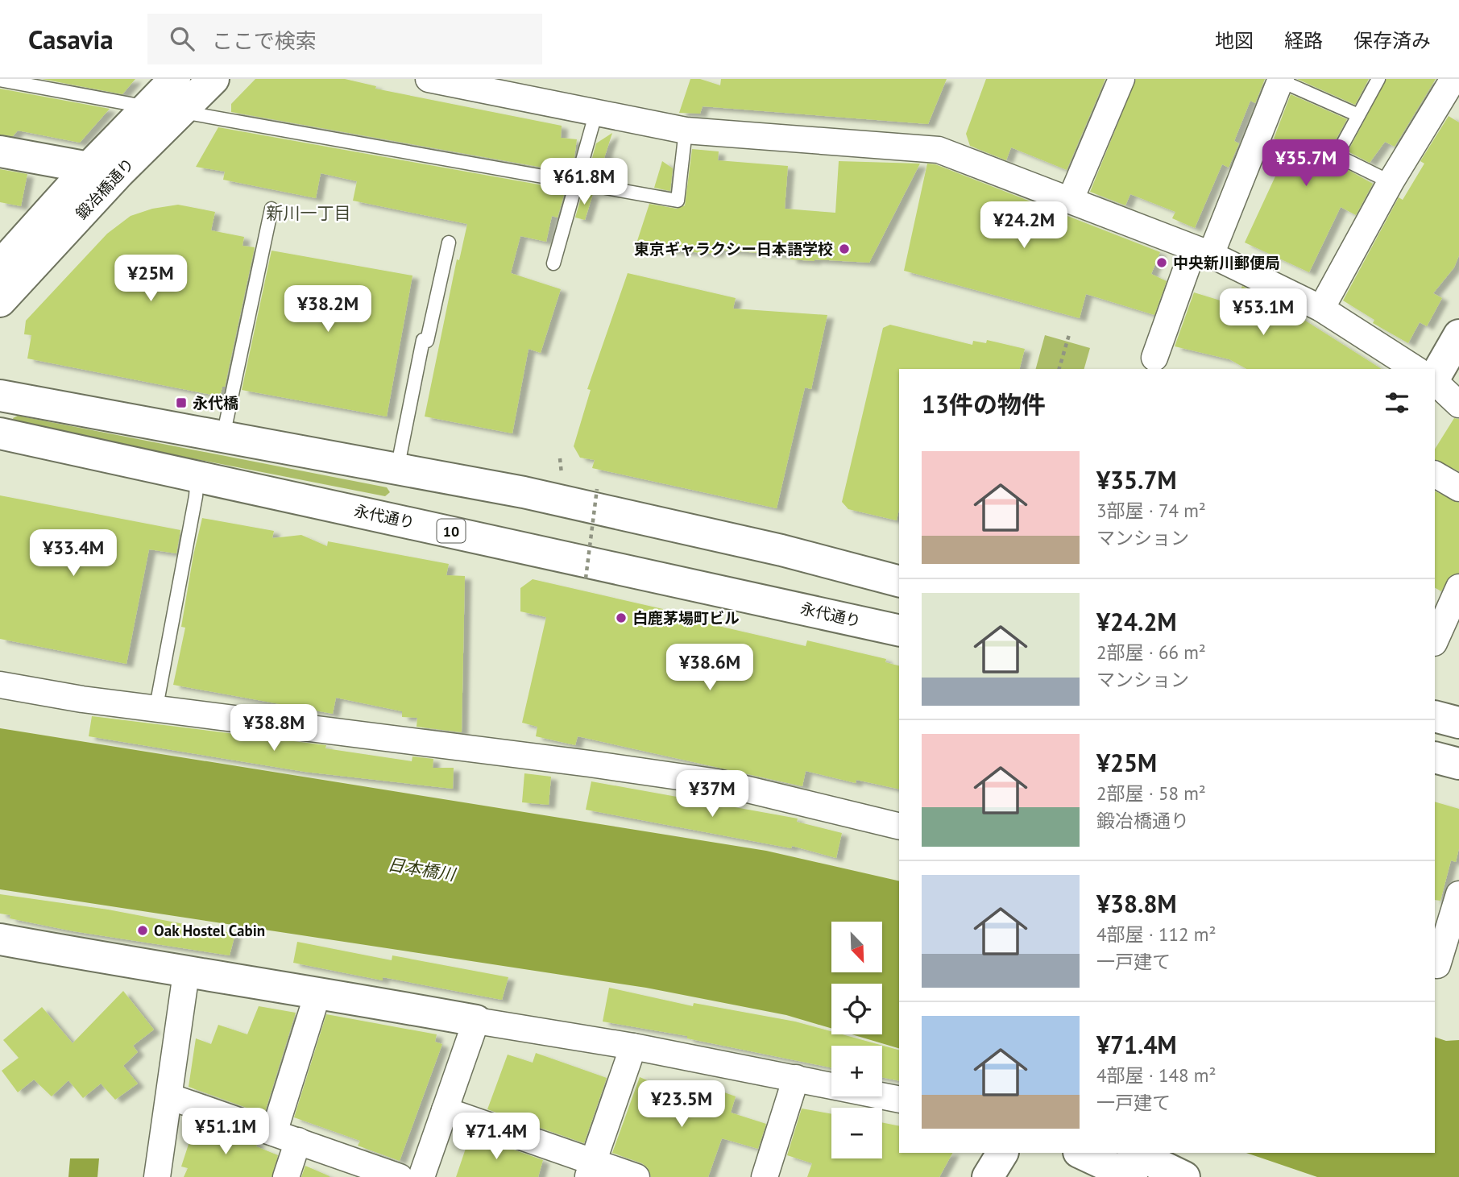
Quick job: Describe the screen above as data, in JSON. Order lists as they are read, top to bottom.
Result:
{
  "streets": {
    "main road": ["鍛冶橋通り", "永代通り", "10"]
  },
  "districts": ["新川一丁目"],
  "water": ["日本橋川"],
  "places": {
    "other": [
      "東京ギャラクシー日本語学校",
      "中央新川郵便局",
      "白鹿茅場町ビル",
      "Oak Hostel Cabin"
    ],
    "transit": ["永代橋"]
  },
  "north": "bottom right",
  "page": {
    "header": "Casavia",
    "search": "ここで検索",
    "nav": ["地図", "経路", "保存済み"],
    "price": [
      "¥35.7M",
      "¥61.8M",
      "¥24.2M",
      "¥25M",
      "¥38.2M",
      "¥53.1M",
      "¥33.4M",
      "¥38.6M",
      "¥38.8M",
      "¥37M",
      "¥23.5M",
      "¥51.1M",
      "¥71.4M"
    ],
    "heading": "13件の物件",
    "list": [
      {
        "name": "¥35.7M",
        "note": "3部屋 · 74 m² · マンション"
      },
      {
        "name": "¥24.2M",
        "note": "2部屋 · 66 m² · マンション"
      },
      {
        "name": "¥25M",
        "note": "2部屋 · 58 m² · 鍛冶橋通り"
      },
      {
        "name": "¥38.8M",
        "note": "4部屋 · 112 m² · 一戸建て"
      },
      {
        "name": "¥71.4M",
        "note": "4部屋 · 148 m² · 一戸建て"
      }
    ],
    "map_buttons": ["+", "−"]
  }
}
